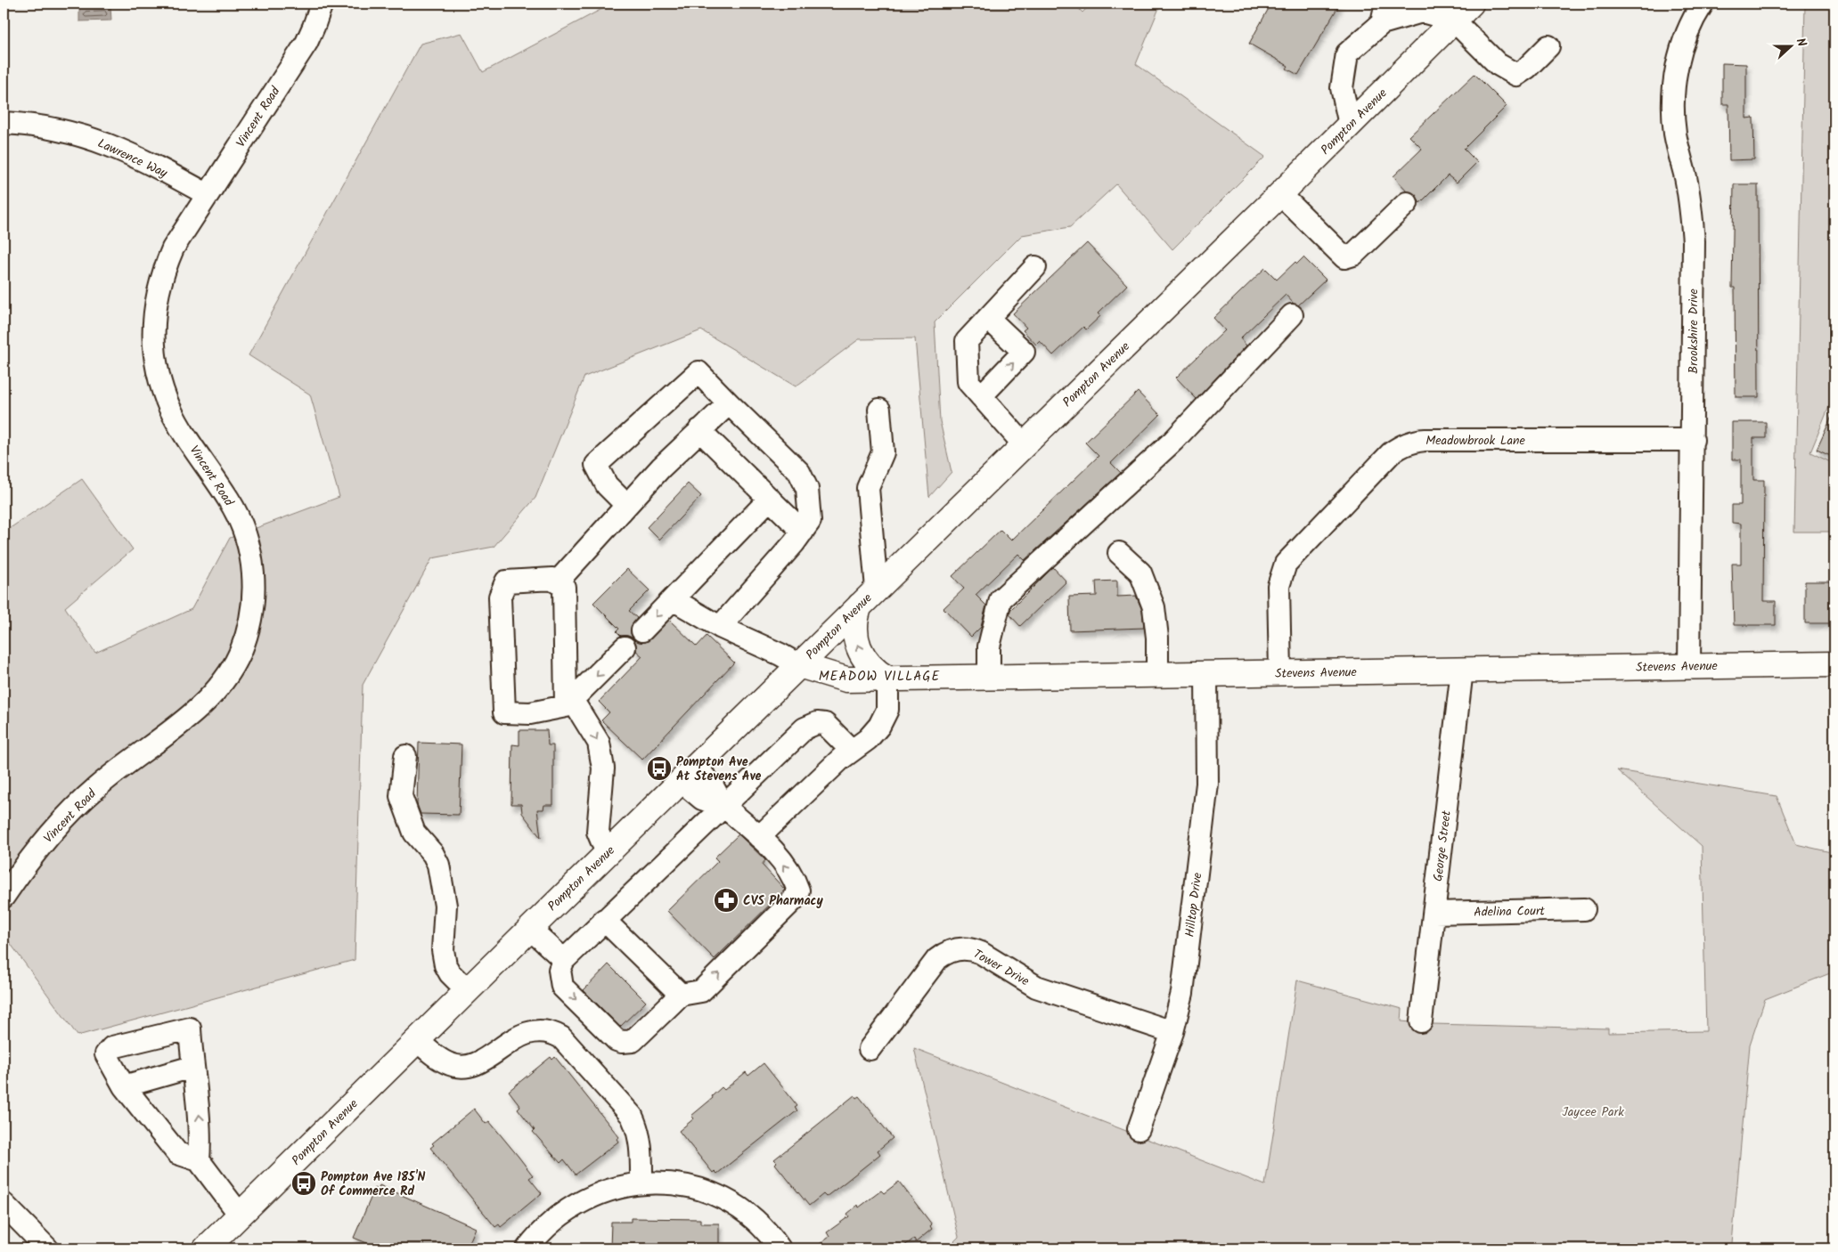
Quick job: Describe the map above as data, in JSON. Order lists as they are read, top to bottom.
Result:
{
  "streets": {
    "main road": ["Pompton Avenue", "Stevens Avenue"],
    "street": [
      "Vincent Road",
      "Lawrence Way",
      "Brookshire Drive",
      "Meadowbrook Lane",
      "George Street",
      "Hilltop Drive",
      "Adelina Court",
      "Tower Drive"
    ]
  },
  "crossings": [
    ["Vincent Road", "Lawrence Way"],
    ["Pompton Avenue", "Stevens Avenue"],
    ["Brookshire Drive", "Meadowbrook Lane"],
    ["Brookshire Drive", "Stevens Avenue"],
    ["Meadowbrook Lane", "Stevens Avenue"],
    ["Stevens Avenue", "George Street"],
    ["Stevens Avenue", "Hilltop Drive"],
    ["George Street", "Adelina Court"],
    ["Hilltop Drive", "Tower Drive"]
  ],
  "districts": ["MEADOW VILLAGE"],
  "parks": ["Jaycee Park"],
  "places": {
    "bus stop": ["Pompton Ave At Stevens Ave", "Pompton Ave 185'N Of Commerce Rd"],
    "pharmacy": ["CVS Pharmacy"]
  },
  "north": "right"
}
